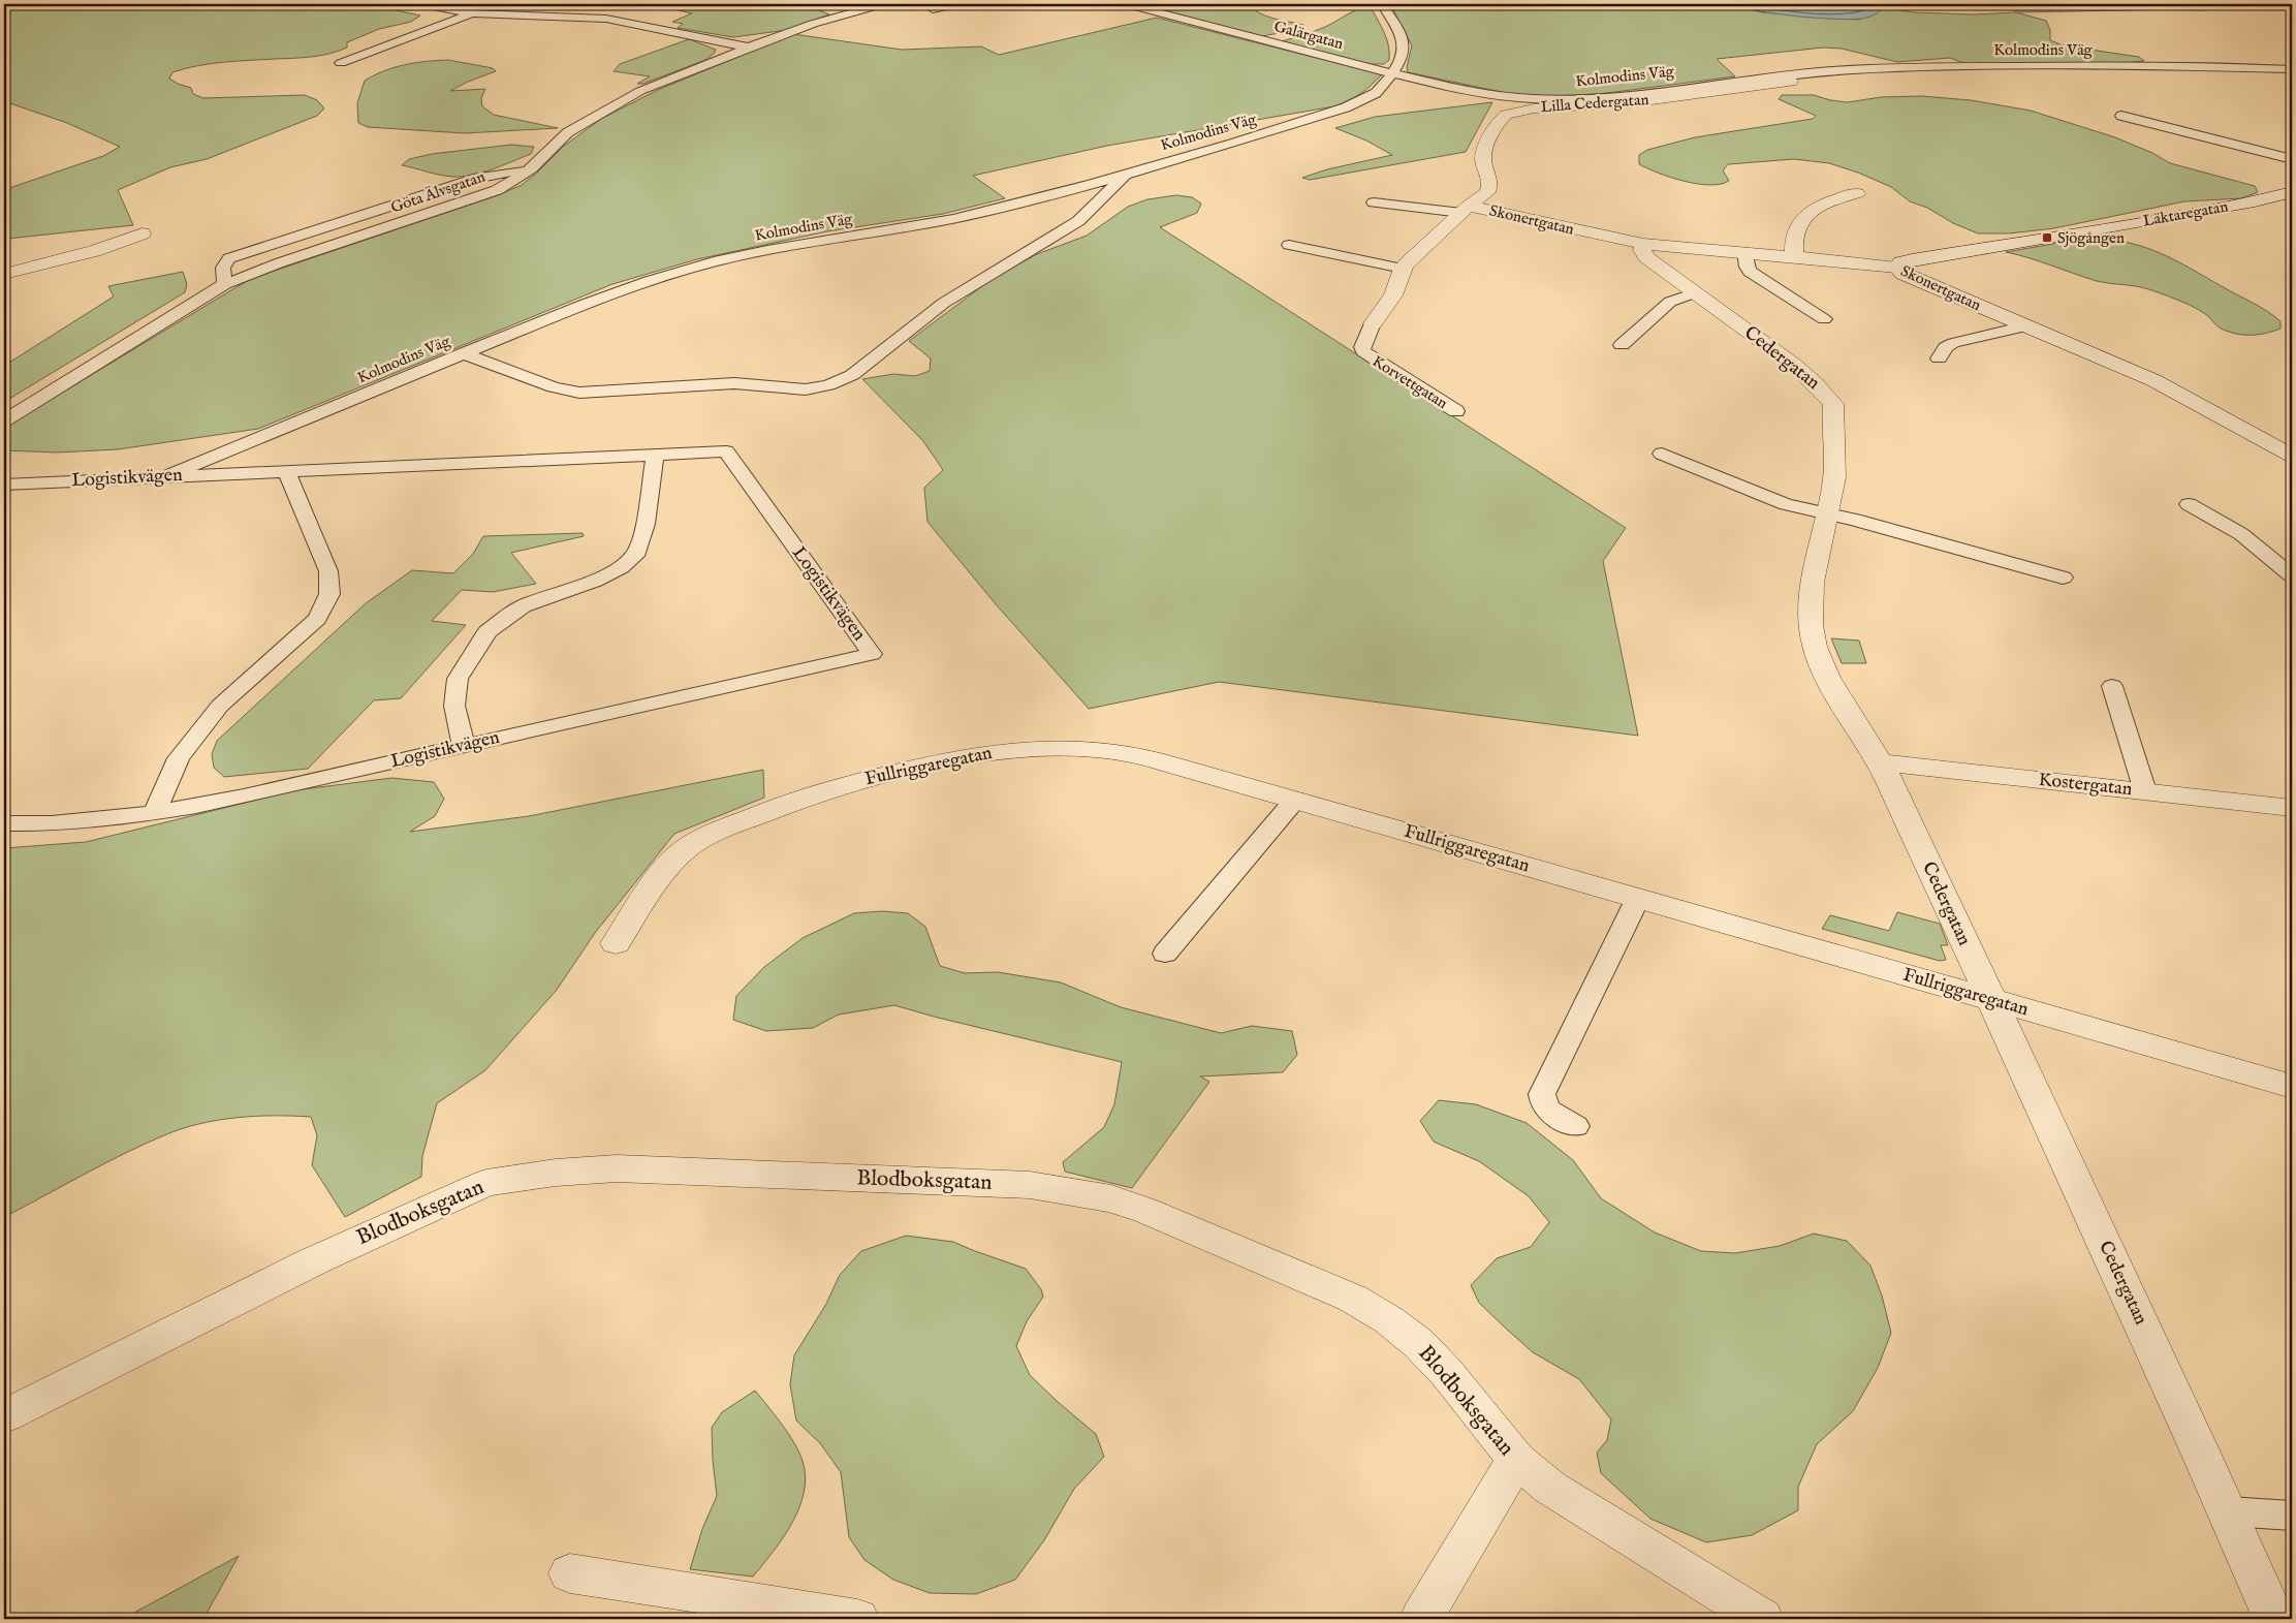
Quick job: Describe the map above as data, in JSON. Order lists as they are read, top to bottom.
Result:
{
  "streets": {
    "street": [
      "Lilla Cedergatan",
      "Läktaregatan",
      "Skonertgatan",
      "Cedergatan",
      "Korvettgatan",
      "Fullriggaregatan",
      "Kostergatan",
      "Blodboksgatan"
    ],
    "lane": [
      "Galärgatan",
      "Kolmodins Väg",
      "Göta Älvsgatan",
      "Logistikvägen"
    ]
  },
  "crossings": [
    ["Galärgatan", "Kolmodins Väg"],
    ["Kolmodins Väg", "Logistikvägen"],
    ["Lilla Cedergatan", "Skonertgatan"],
    ["Lilla Cedergatan", "Korvettgatan"],
    ["Läktaregatan", "Skonertgatan"],
    ["Skonertgatan", "Cedergatan"],
    ["Skonertgatan", "Korvettgatan"],
    ["Cedergatan", "Fullriggaregatan"],
    ["Cedergatan", "Kostergatan"]
  ],
  "places": {
    "transit": ["Sjögången"]
  }
}
